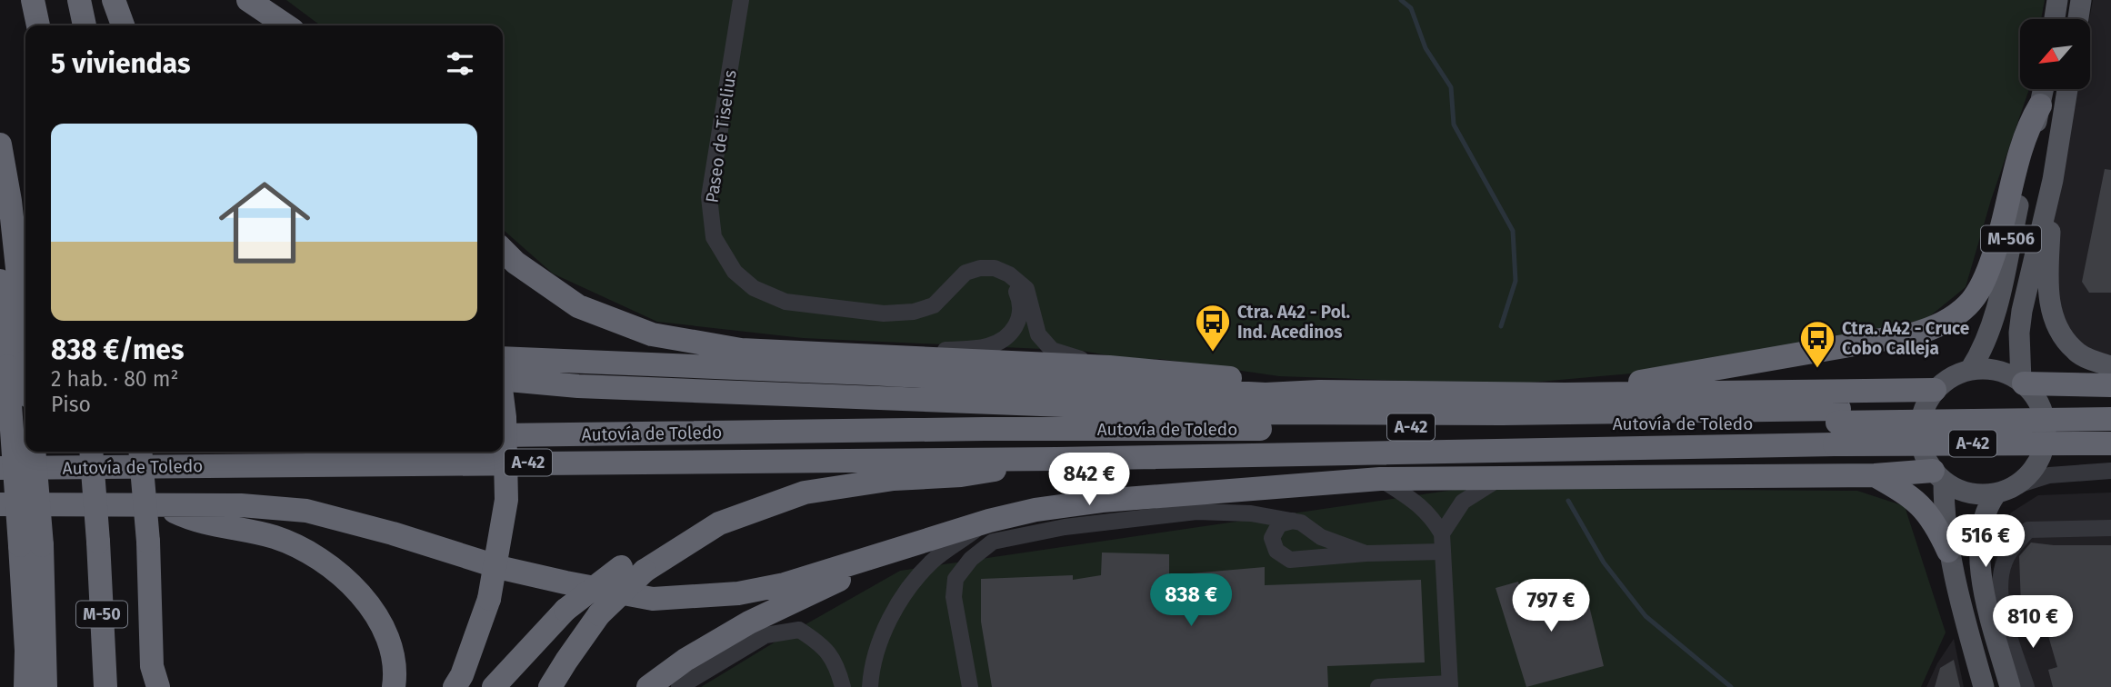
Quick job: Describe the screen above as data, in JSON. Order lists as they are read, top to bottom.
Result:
{
  "streets": {
    "highway": ["Autovía de Toledo", "A-42", "M-50"],
    "main road": ["M-506"],
    "street": ["Paseo de Tiselius"]
  },
  "crossings": [
    ["Autovía de Toledo", "A-42"]
  ],
  "places": {
    "bus stop": ["Ctra. A42 - Pol. Ind. Acedinos", "Ctra. A42 - Cruce Cobo Calleja"]
  },
  "north": "bottom left",
  "page": {
    "heading": "5 viviendas",
    "list": [
      {
        "name": "838 €/mes",
        "note": "2 hab. · 80 m² · Piso"
      }
    ],
    "price": [
      "842 €",
      "516 €",
      "838 €",
      "797 €",
      "810 €"
    ]
  }
}
